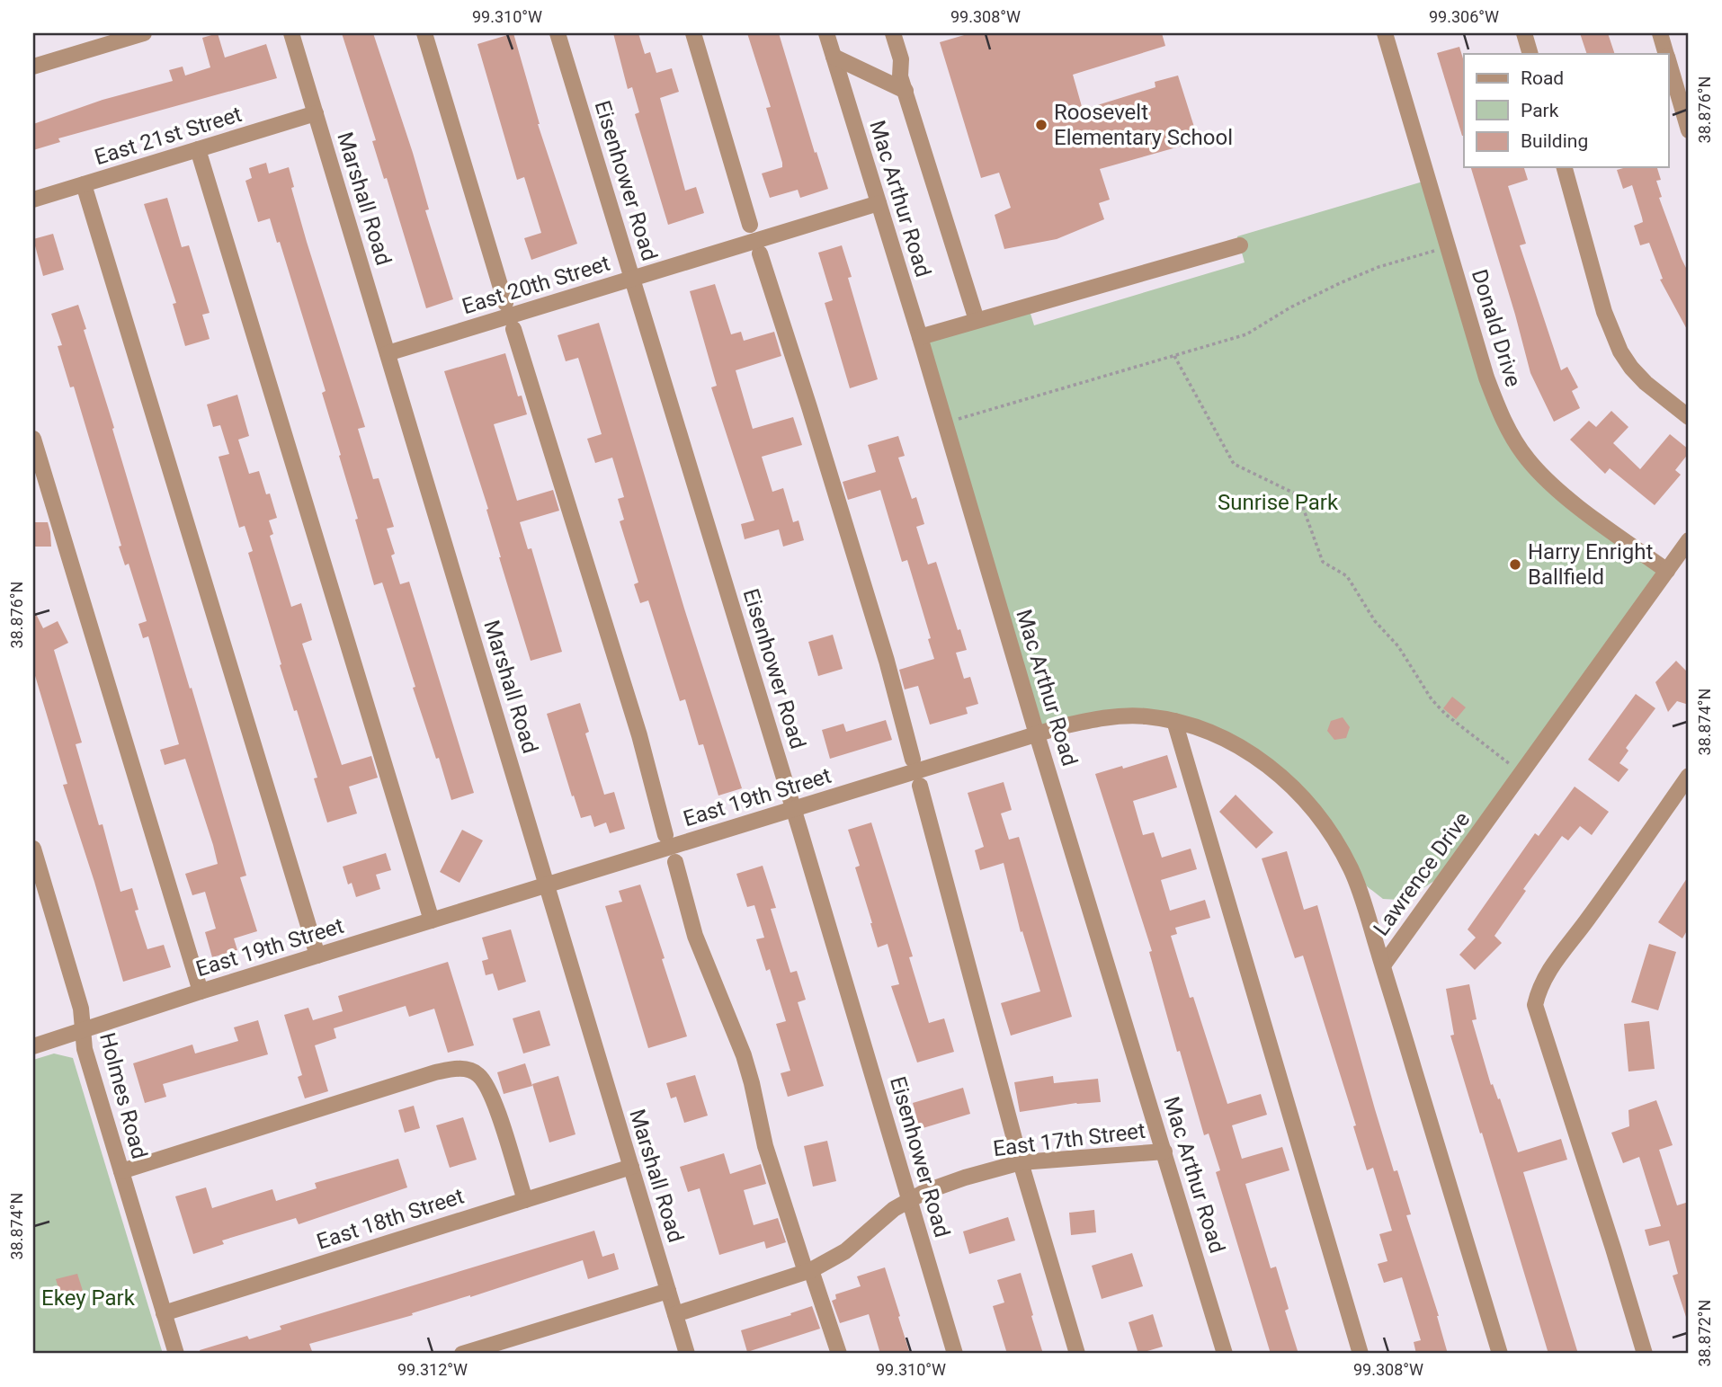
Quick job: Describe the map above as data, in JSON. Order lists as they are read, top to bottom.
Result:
{
  "streets": {
    "street": [
      "East 21st Street",
      "Eisenhower Road",
      "Marshall Road",
      "Mac Arthur Road",
      "East 20th Street",
      "Donald Drive",
      "East 19th Street",
      "Lawrence Drive",
      "Holmes Road",
      "East 17th Street",
      "East 18th Street"
    ]
  },
  "crossings": [
    ["East 21st Street", "Marshall Road"],
    ["Eisenhower Road", "East 20th Street"],
    ["Eisenhower Road", "East 19th Street"],
    ["Eisenhower Road", "East 17th Street"],
    ["Marshall Road", "East 20th Street"],
    ["Marshall Road", "East 19th Street"],
    ["Marshall Road", "East 17th Street"],
    ["Marshall Road", "East 18th Street"],
    ["Mac Arthur Road", "East 20th Street"],
    ["Mac Arthur Road", "East 19th Street"],
    ["Mac Arthur Road", "East 17th Street"],
    ["Donald Drive", "Lawrence Drive"],
    ["East 19th Street", "Lawrence Drive"],
    ["East 19th Street", "Holmes Road"],
    ["Holmes Road", "East 18th Street"]
  ],
  "parks": ["Sunrise Park", "Ekey Park"],
  "places": ["Roosevelt Elementary School", "Harry Enright Ballfield"],
  "legend": ["Road", "Park", "Building"],
  "coordinates": [
    "99.310°W",
    "99.308°W",
    "99.306°W",
    "38.876°N",
    "38.874°N",
    "38.872°N",
    "99.312°W"
  ]
}
